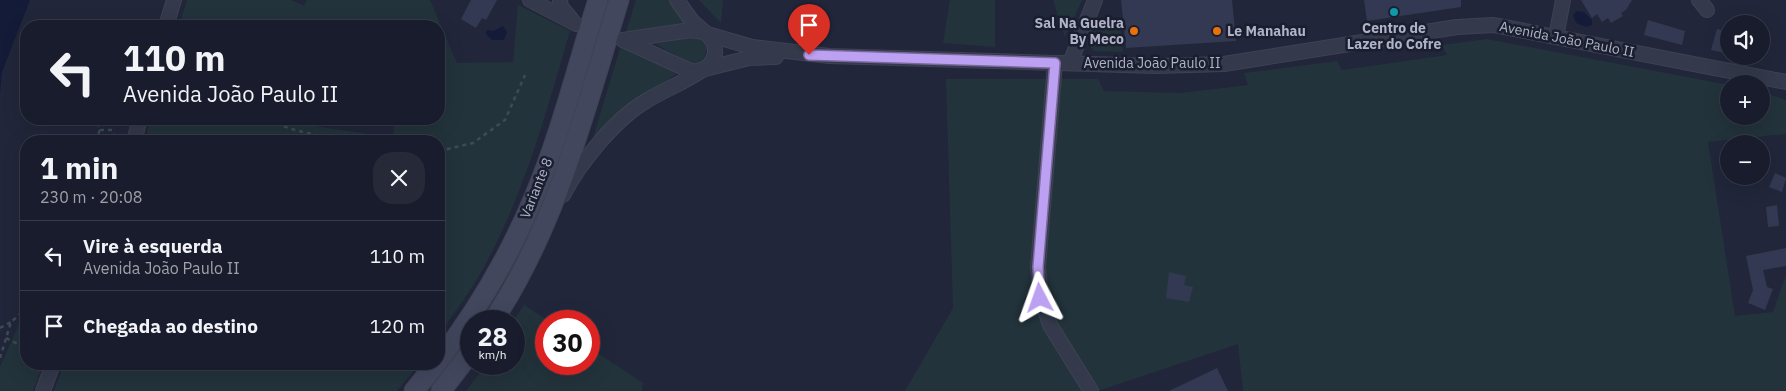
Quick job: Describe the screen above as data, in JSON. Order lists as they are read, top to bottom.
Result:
{
  "streets": {
    "main road": ["Variante 8"],
    "street": ["Avenida João Paulo II"]
  },
  "places": ["Centro de Lazer do Cofre", "Sal Na Guelra By Meco", "Le Manahau"],
  "page": {
    "map_buttons": ["+", "−"],
    "turn": ["110 m", "Avenida João Paulo II"],
    "heading": ["1 min", "230 m · 20:08"],
    "list": [
      {
        "name": "Vire à esquerda",
        "note": "Avenida João Paulo II",
        "value": "110 m"
      },
      {
        "name": "Chegada ao destino",
        "value": "120 m"
      }
    ],
    "speed": "28 km/h",
    "limit": "30"
  }
}
